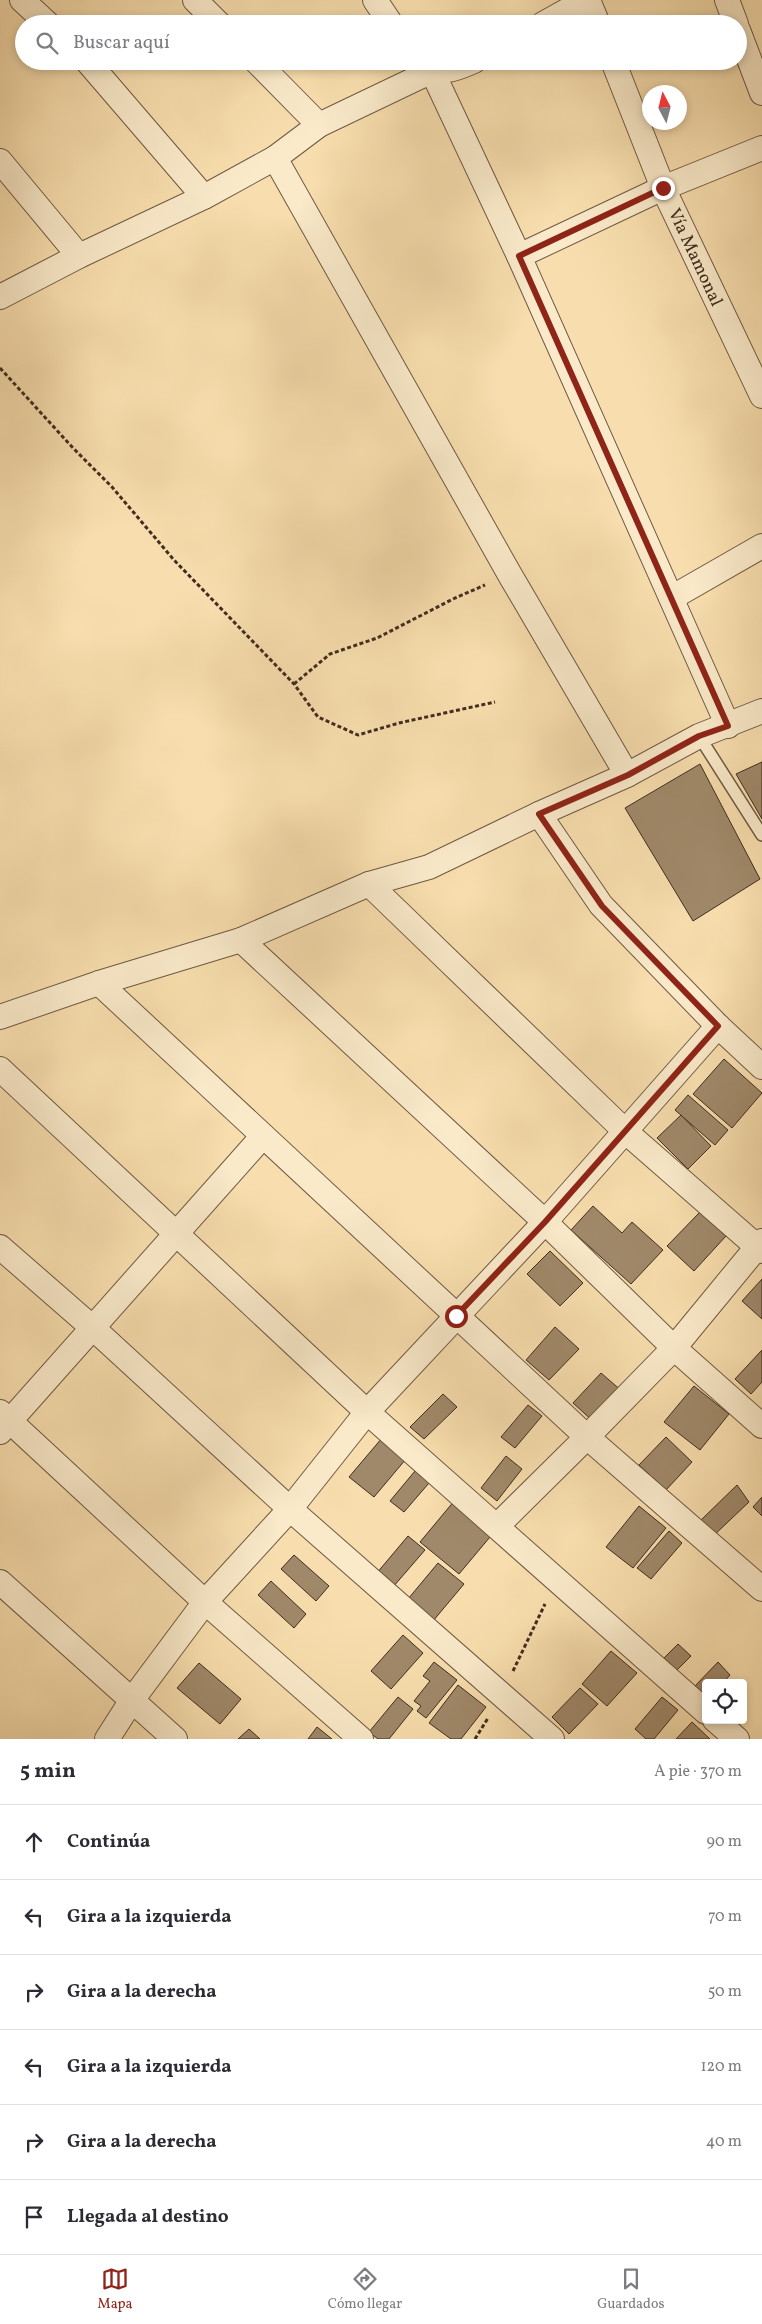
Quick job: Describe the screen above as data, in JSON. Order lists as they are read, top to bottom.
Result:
{
  "streets": {
    "street": ["Vía Mamonal"]
  },
  "north": "top",
  "page": {
    "search": "Buscar aquí",
    "heading": ["5 min", "A pie · 370 m"],
    "list": [
      ["Continúa", "90 m"],
      ["Gira a la izquierda", "70 m"],
      ["Gira a la derecha", "50 m"],
      ["Gira a la izquierda", "120 m"],
      ["Gira a la derecha", "40 m"],
      "Llegada al destino"
    ],
    "nav": ["Mapa", "Cómo llegar", "Guardados"]
  }
}
